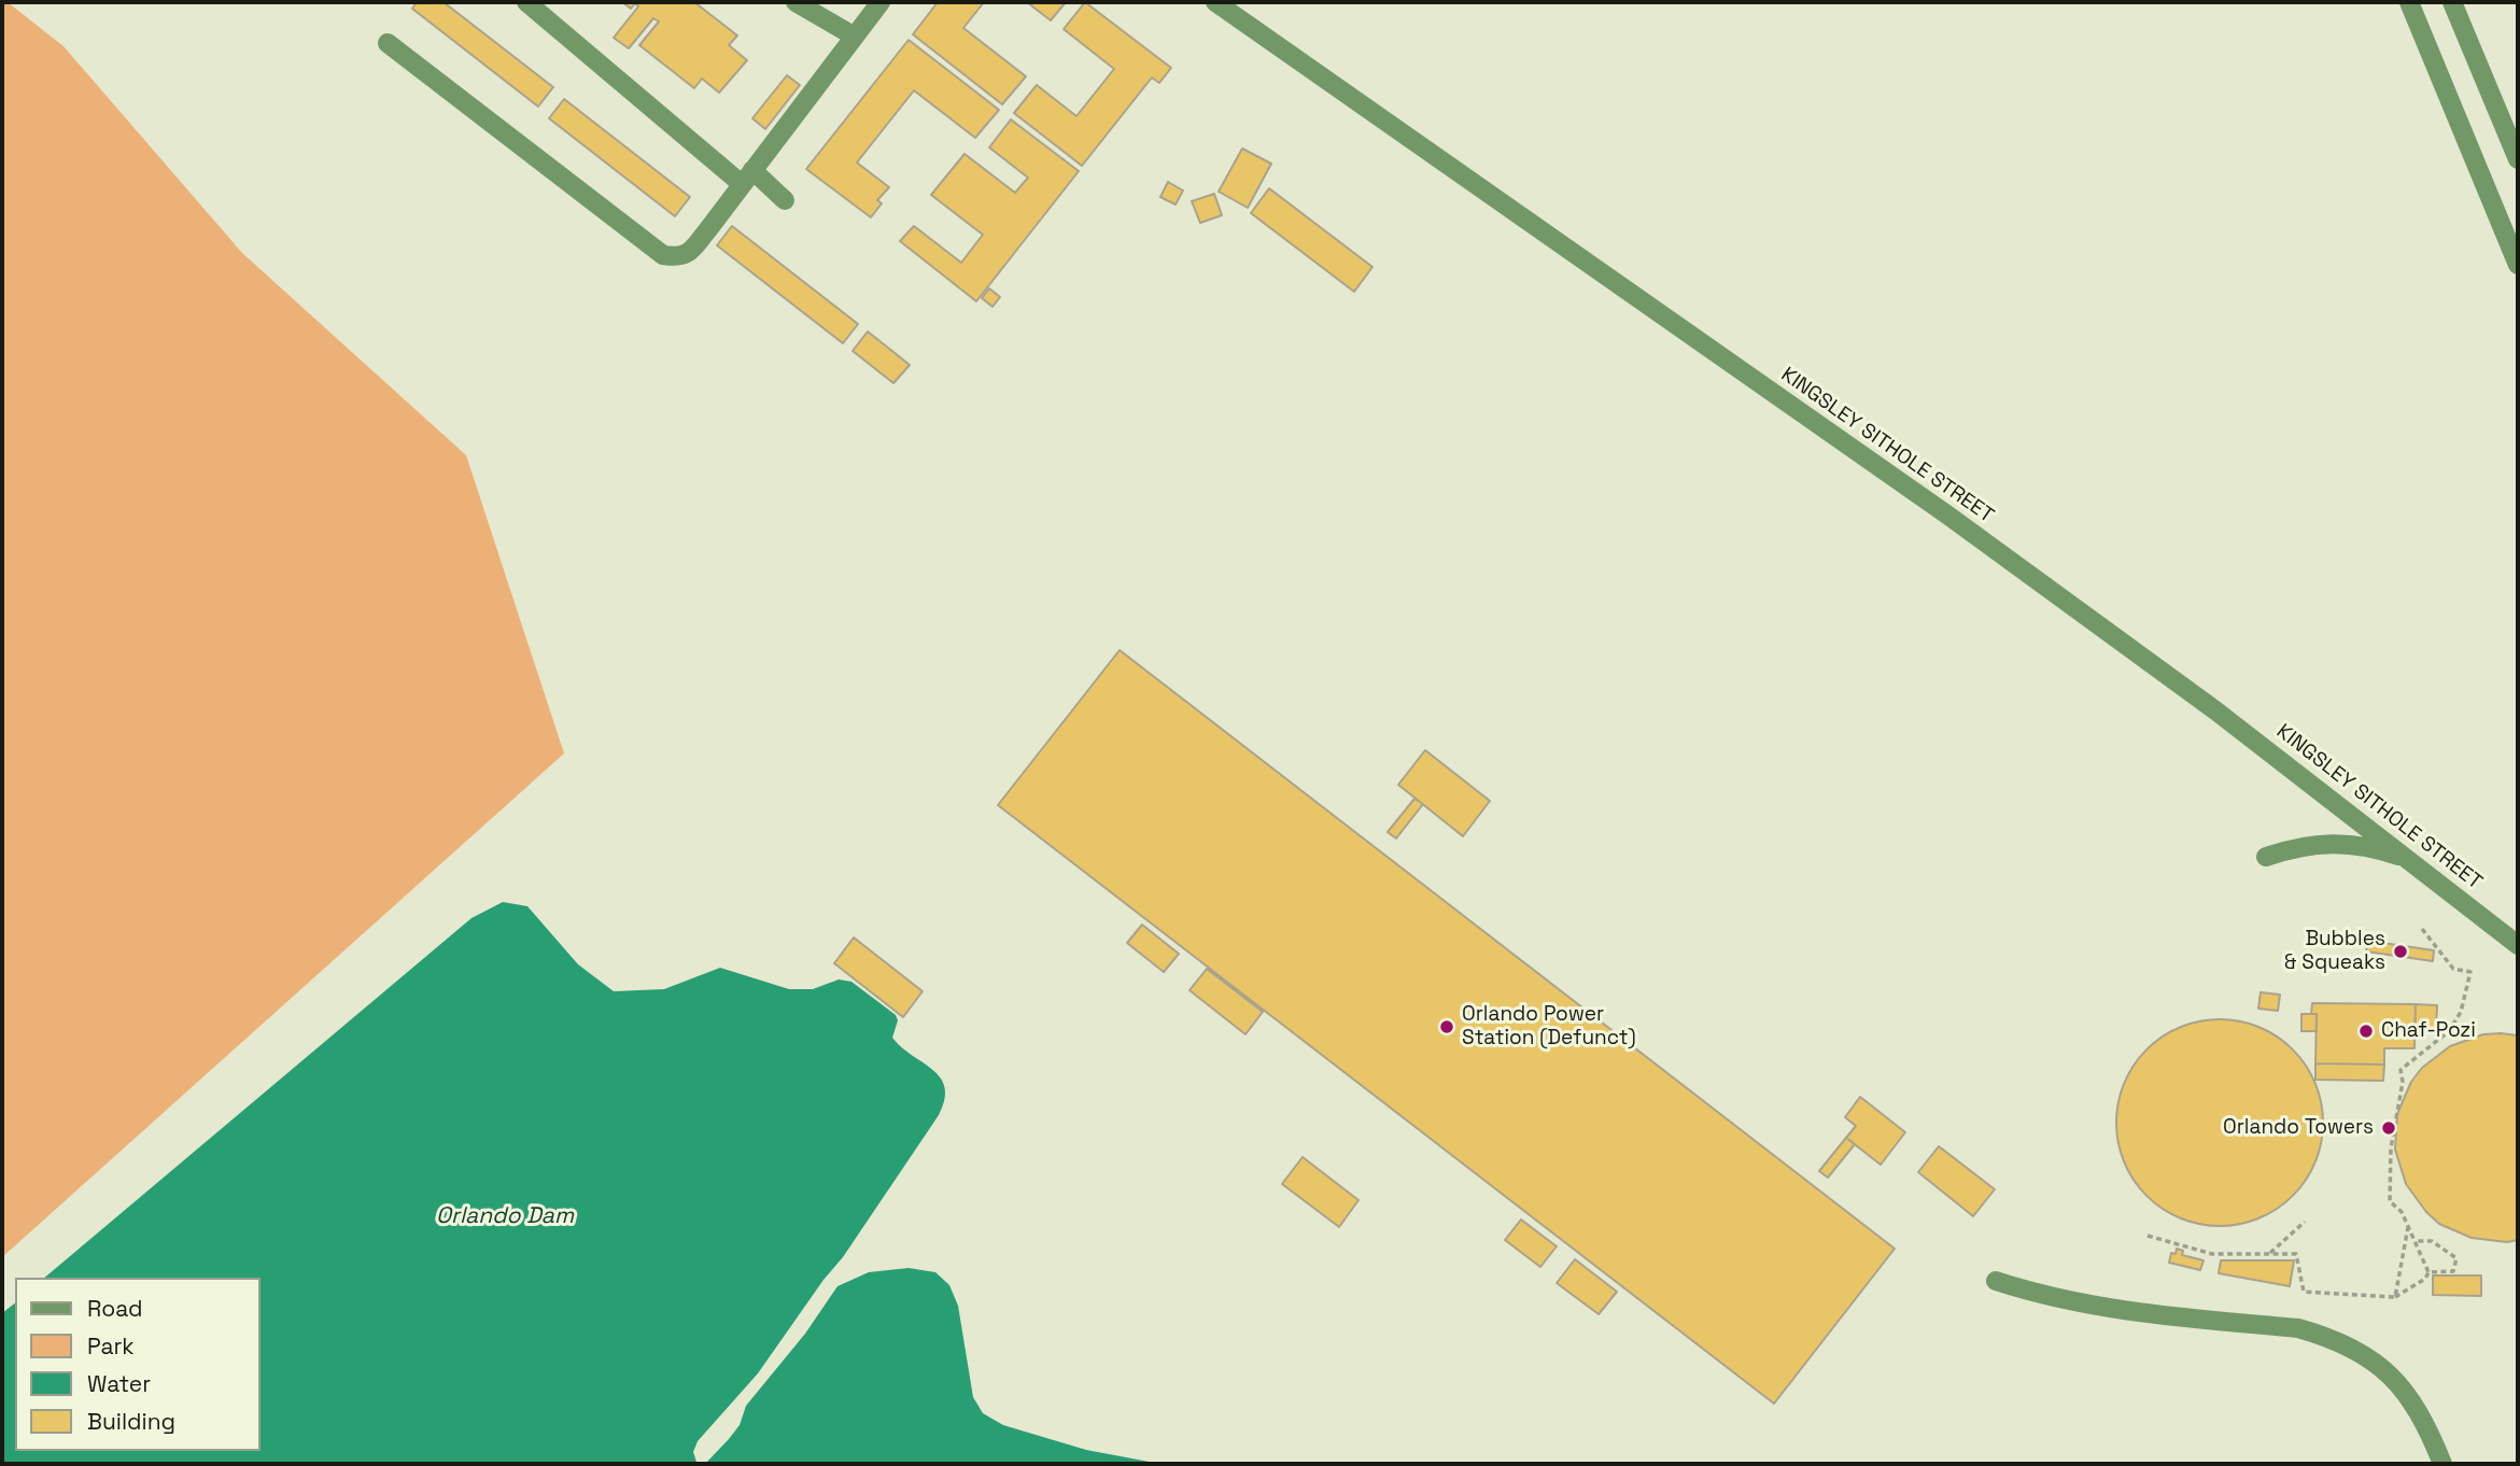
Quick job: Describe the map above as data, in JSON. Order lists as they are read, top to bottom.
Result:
{
  "streets": {
    "street": ["KINGSLEY SITHOLE STREET"]
  },
  "water": ["Orlando Dam"],
  "places": [
    "Bubbles & Squeaks",
    "Orlando Power Station (Defunct)",
    "Chaf-Pozi",
    "Orlando Towers"
  ],
  "legend": [
    "Road",
    "Park",
    "Water",
    "Building"
  ]
}
